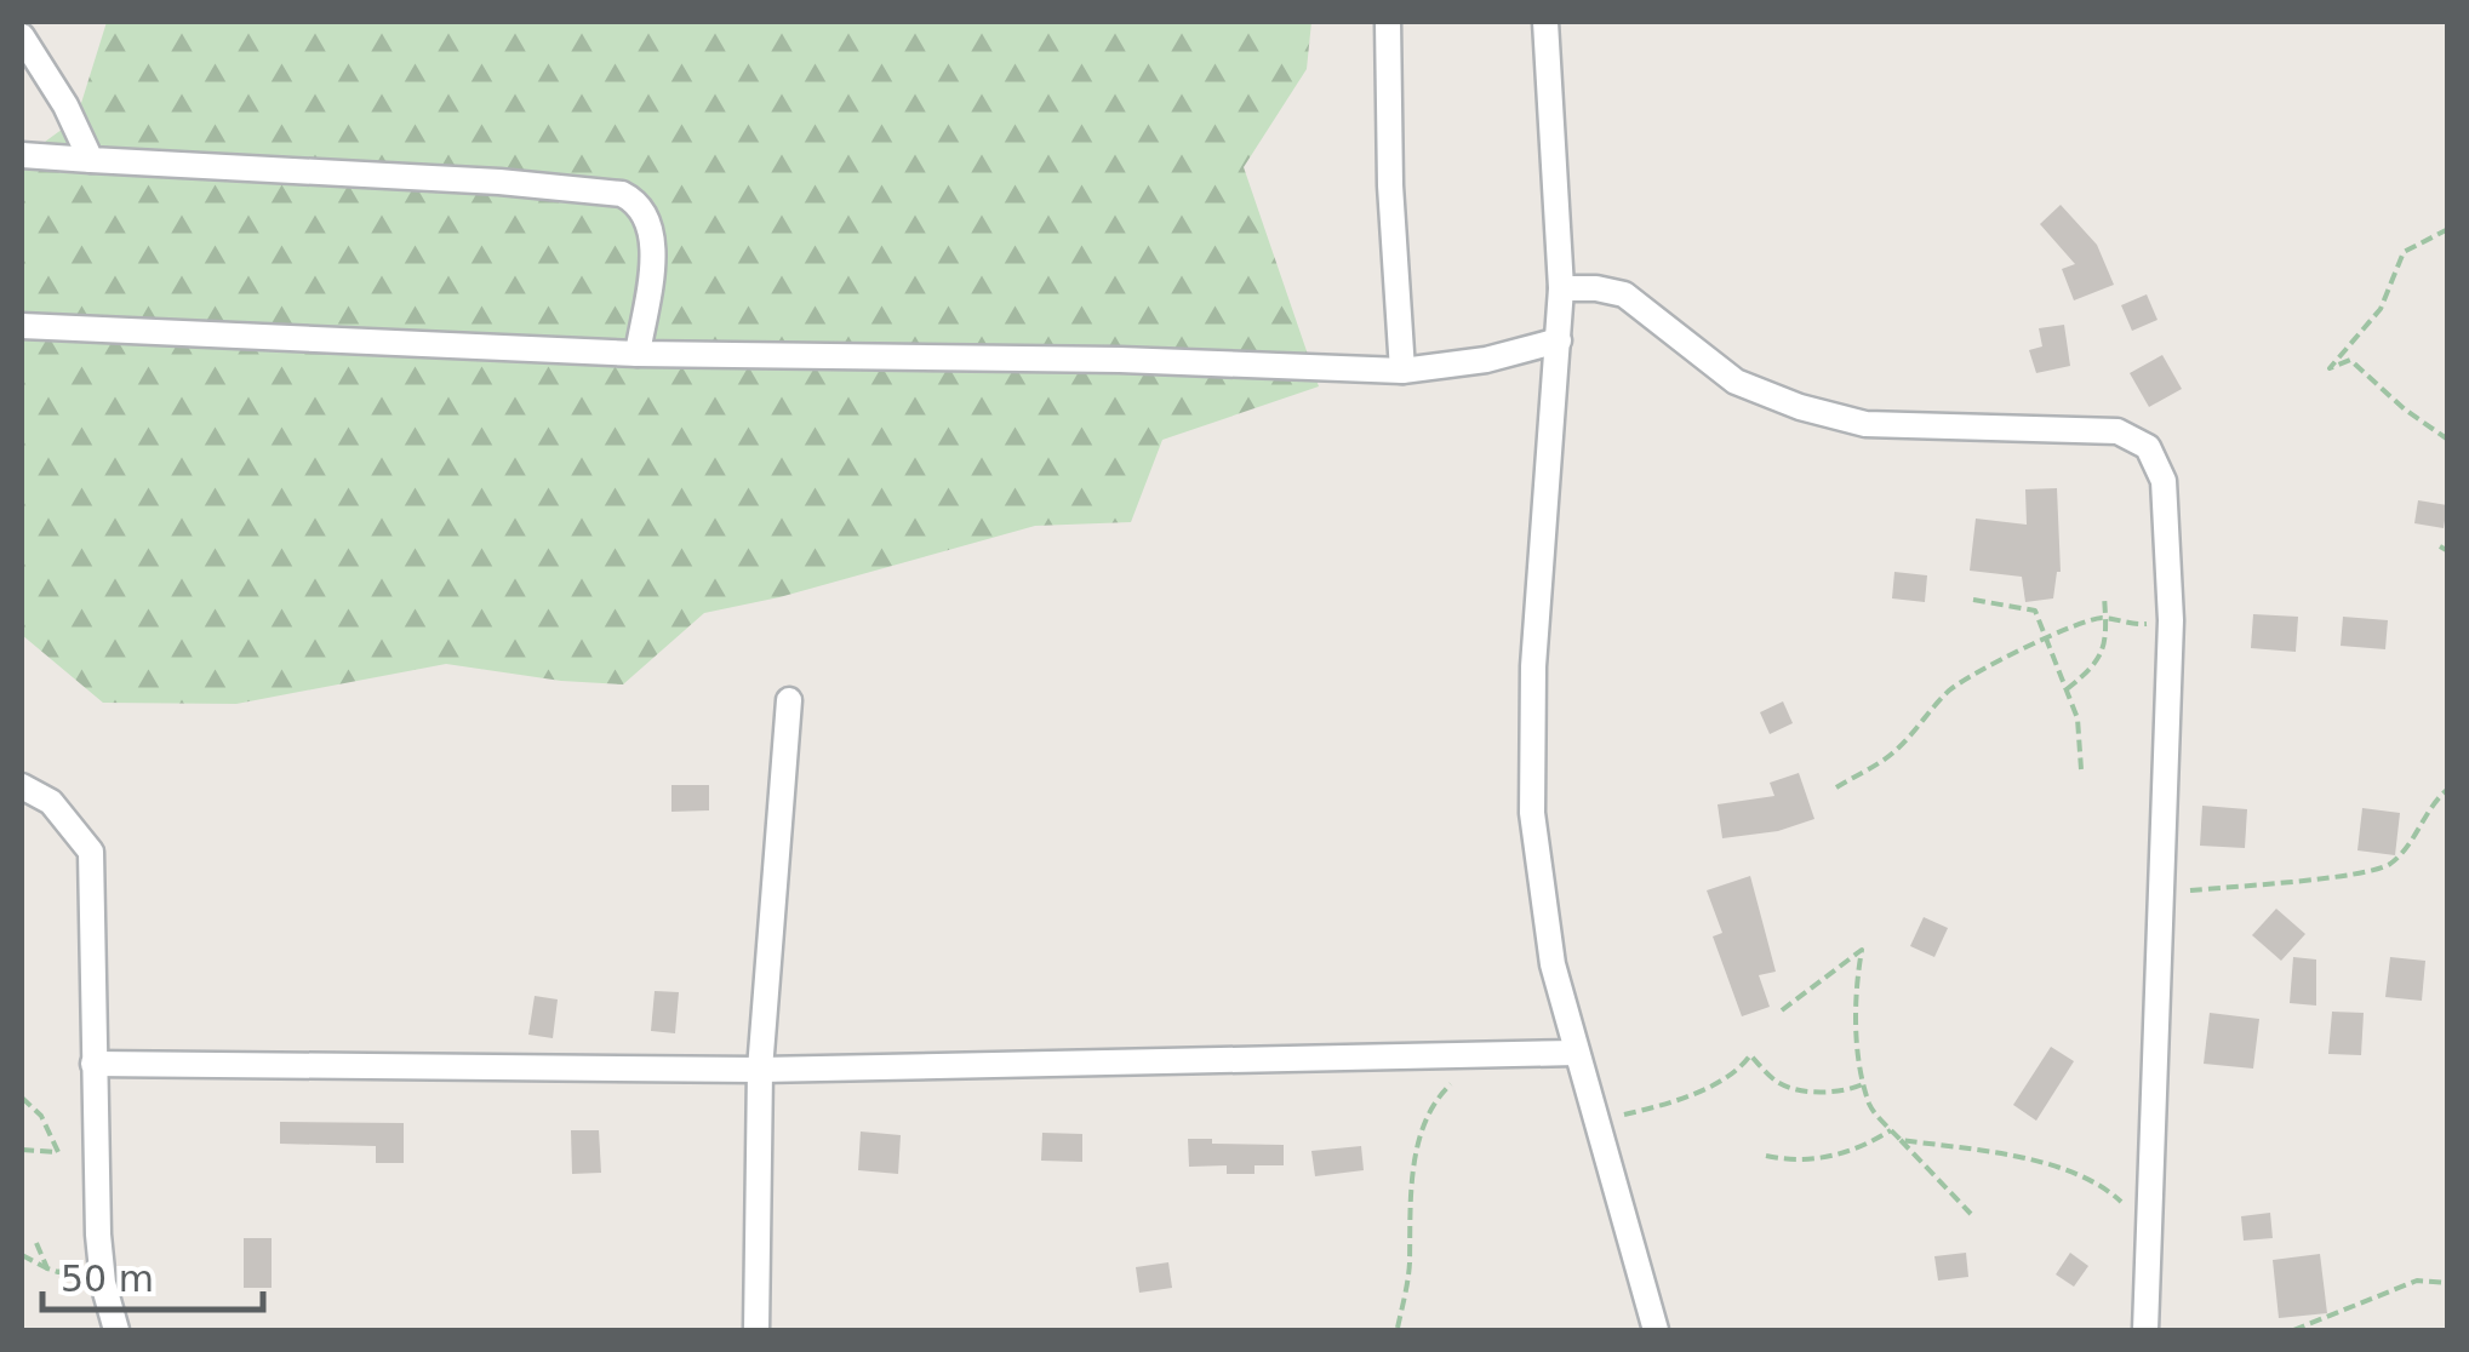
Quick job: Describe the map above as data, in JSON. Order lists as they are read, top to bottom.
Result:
{
  "scale_bar": "50 m"
}
